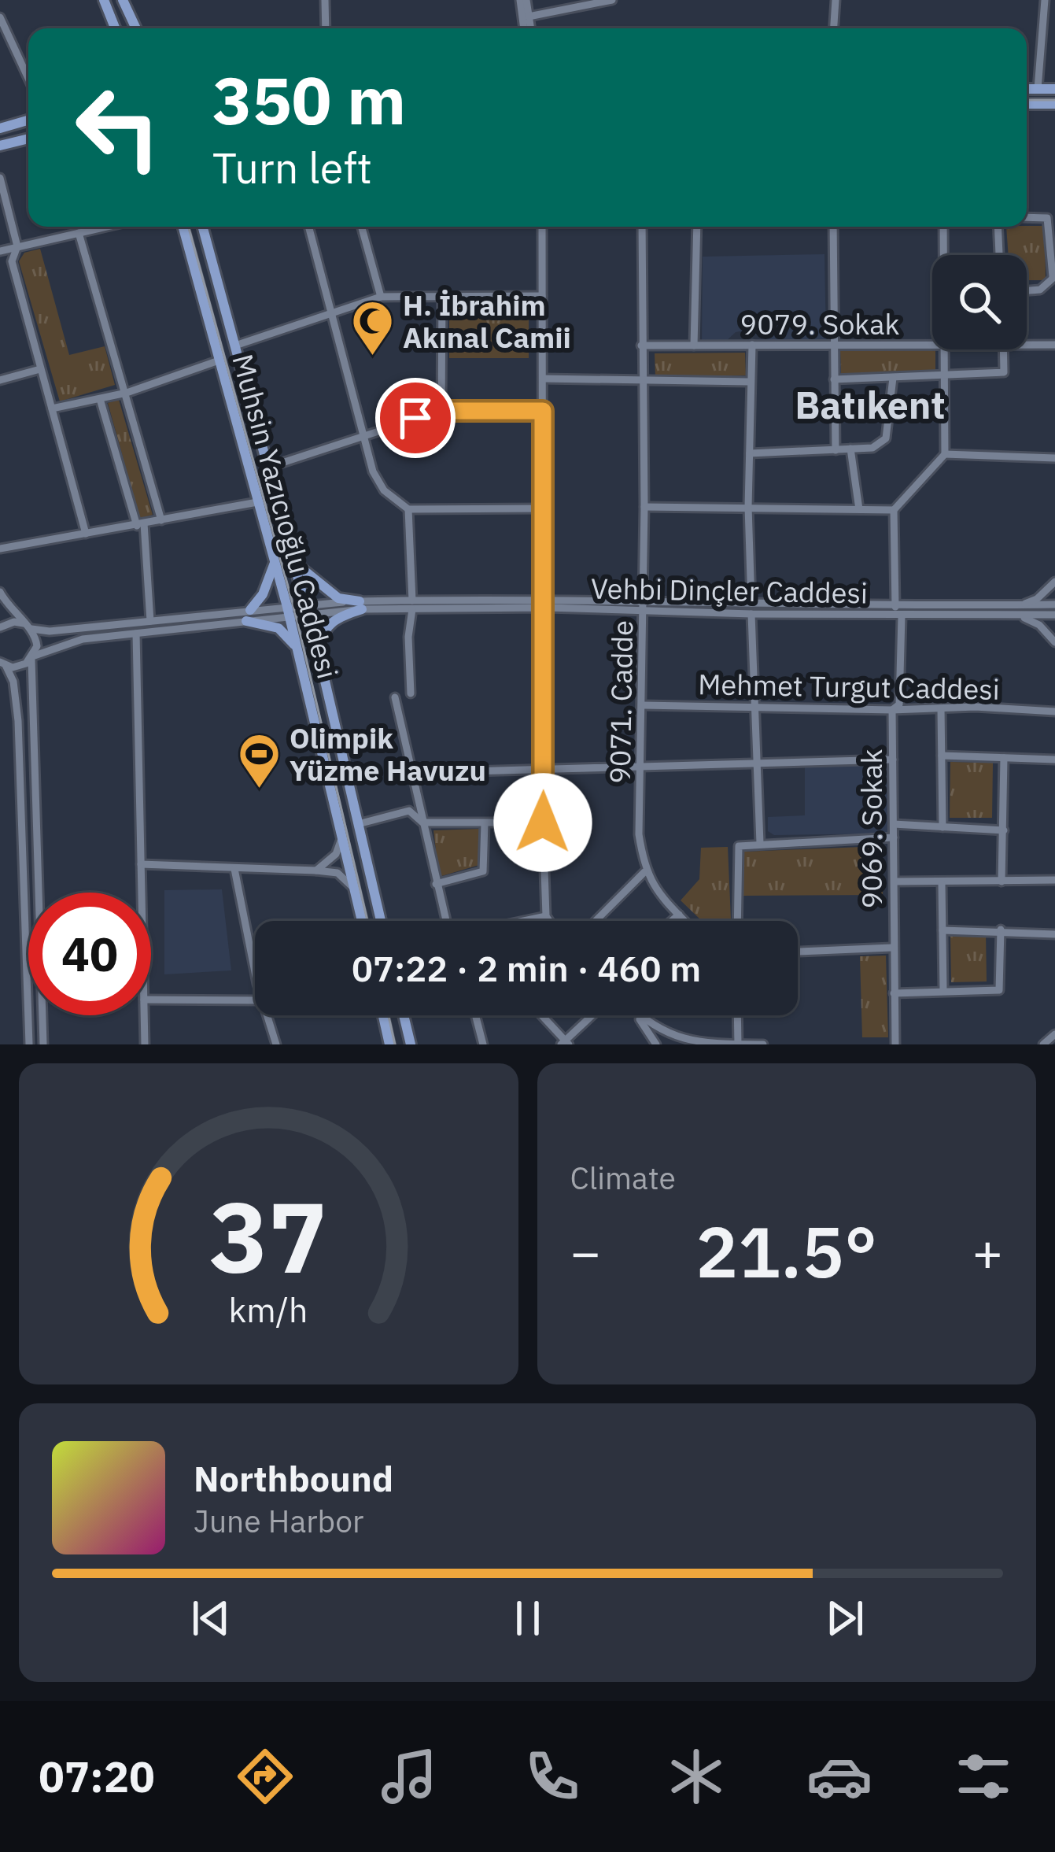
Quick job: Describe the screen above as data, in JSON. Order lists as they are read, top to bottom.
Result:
{
  "streets": {
    "main road": ["Muhsin Yazıcıoğlu Caddesi"],
    "street": [
      "9079. Sokak",
      "Vehbi Dinçler Caddesi",
      "Mehmet Turgut Caddesi",
      "9071. Cadde",
      "9069. Sokak"
    ]
  },
  "crossings": [
    ["9079. Sokak", "9071. Cadde"],
    ["Vehbi Dinçler Caddesi", "9071. Cadde"],
    ["Vehbi Dinçler Caddesi", "9069. Sokak"],
    ["Mehmet Turgut Caddesi", "9071. Cadde"],
    ["Mehmet Turgut Caddesi", "9069. Sokak"]
  ],
  "districts": ["Batıkent"],
  "places": {
    "mosque": ["H. İbrahim Akınal Camii"],
    "sports": ["Olimpik Yüzme Havuzu"]
  },
  "page": {
    "turn": ["350 m", "Turn left"],
    "limit": "40",
    "trip": "07:22 · 2 min · 460 m",
    "tile": "Climate",
    "heat": ["−", "21.5°", "+"],
    "song": ["Northbound", "June Harbor"],
    "tabs": "07:20",
    "gauge": ["37", "km/h"]
  }
}
